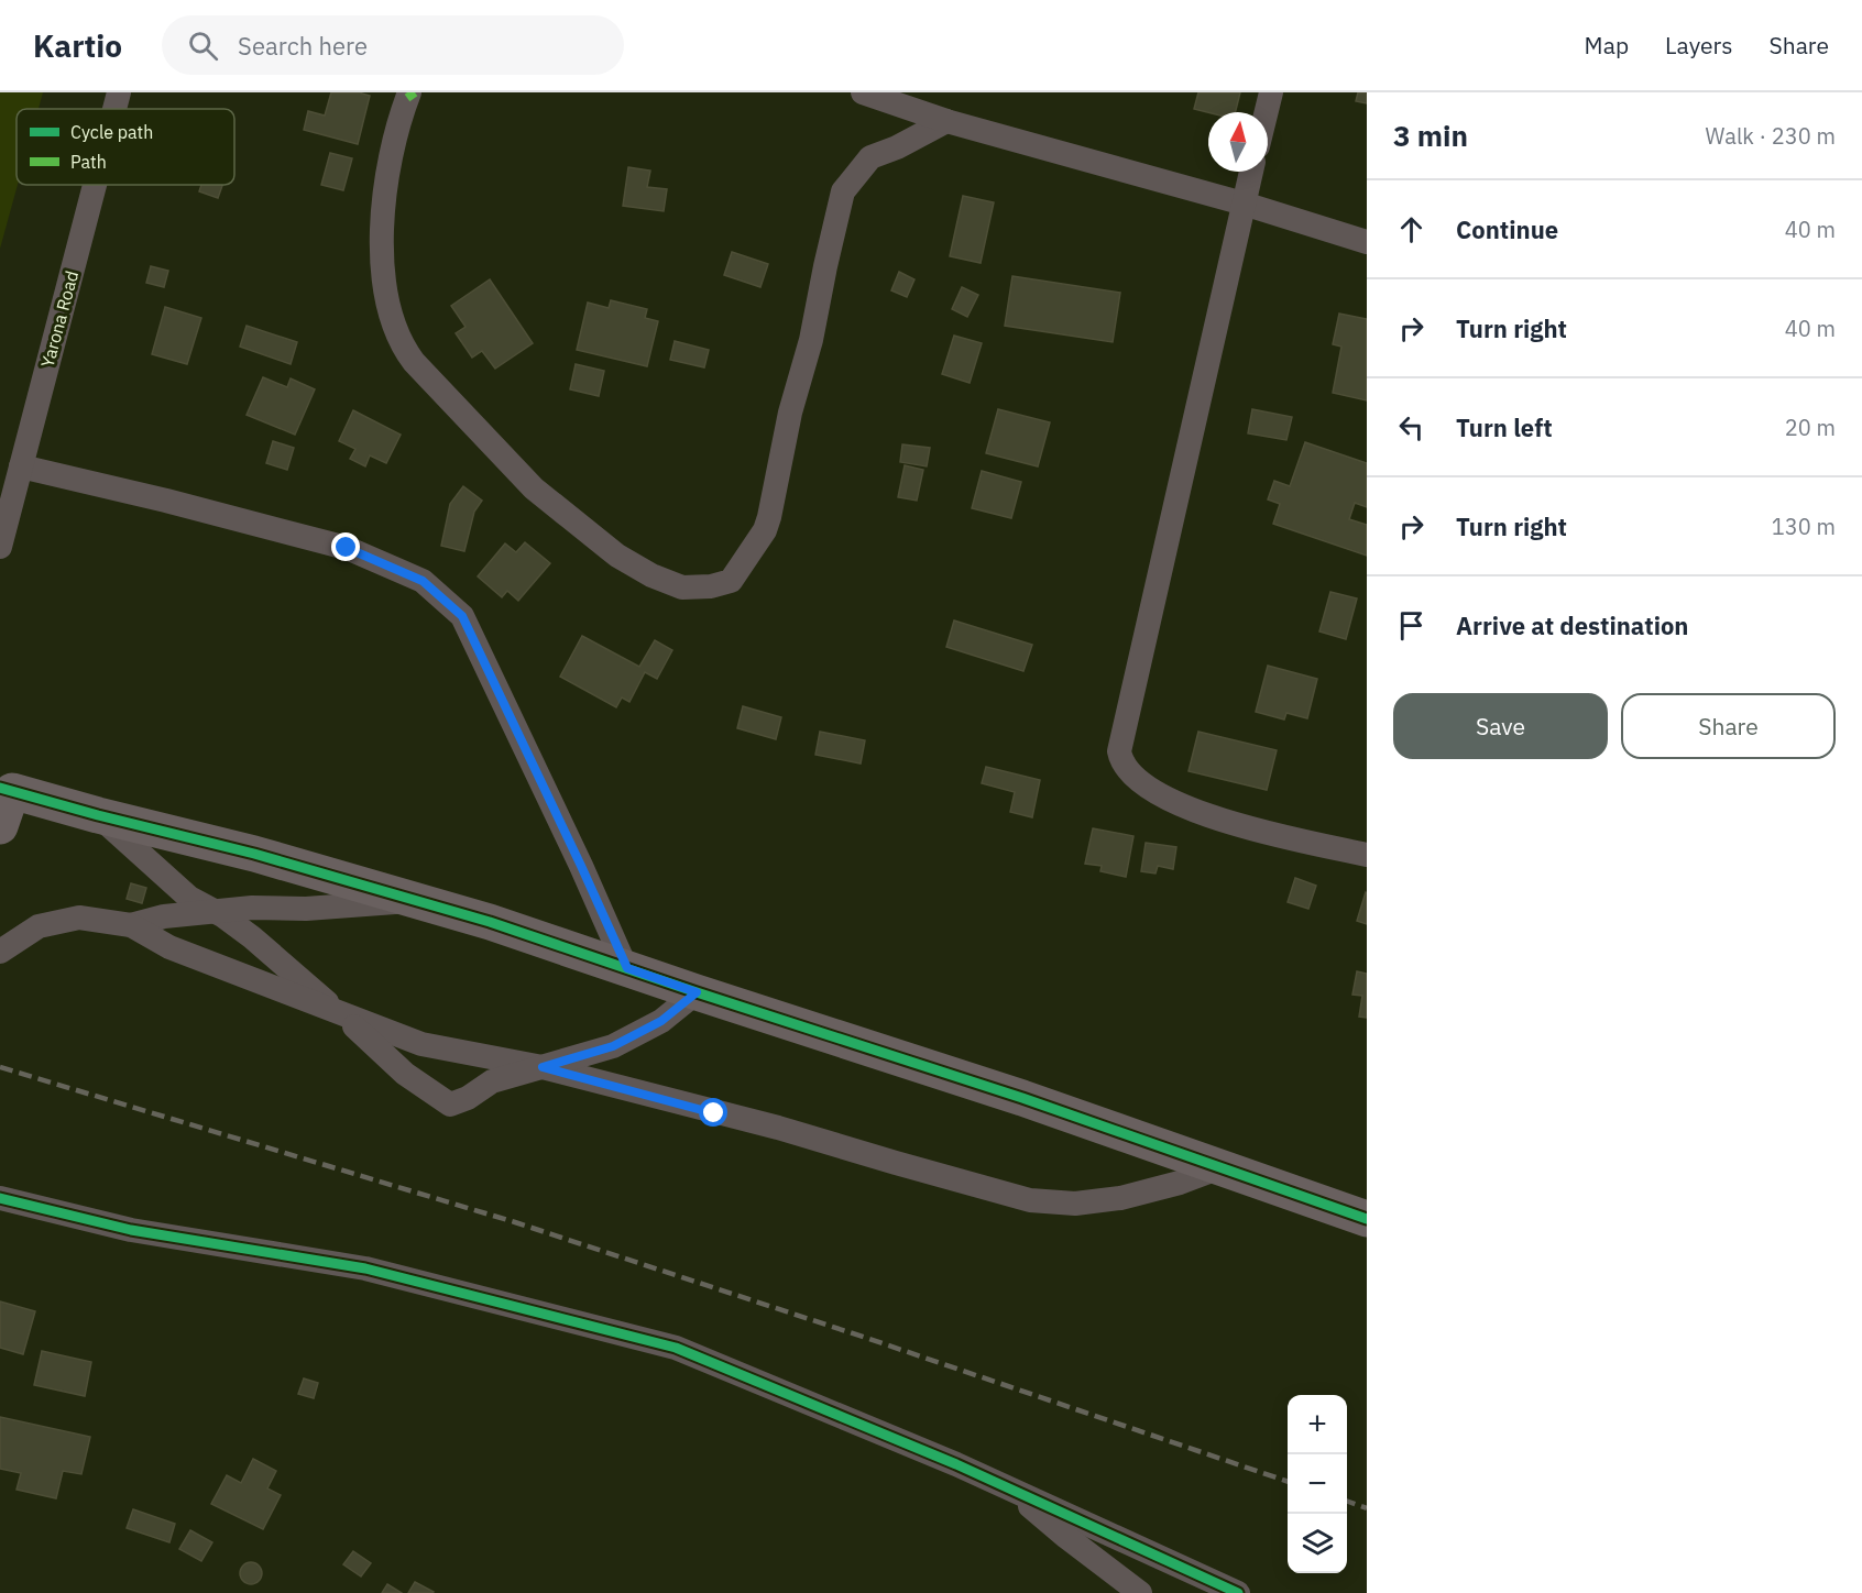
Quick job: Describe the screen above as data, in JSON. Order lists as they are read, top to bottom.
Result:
{
  "streets": {
    "street": ["Yarona Road"]
  },
  "legend": ["Cycle path", "Path"],
  "north": "top",
  "page": {
    "header": "Kartio",
    "search": "Search here",
    "nav": ["Map", "Layers", "Share"],
    "heading": ["3 min", "Walk · 230 m"],
    "list": [
      ["Continue", "40 m"],
      ["Turn right", "40 m"],
      ["Turn left", "20 m"],
      ["Turn right", "130 m"],
      "Arrive at destination"
    ],
    "buttons": ["Save", "Share"],
    "map_buttons": ["+", "−"]
  }
}
